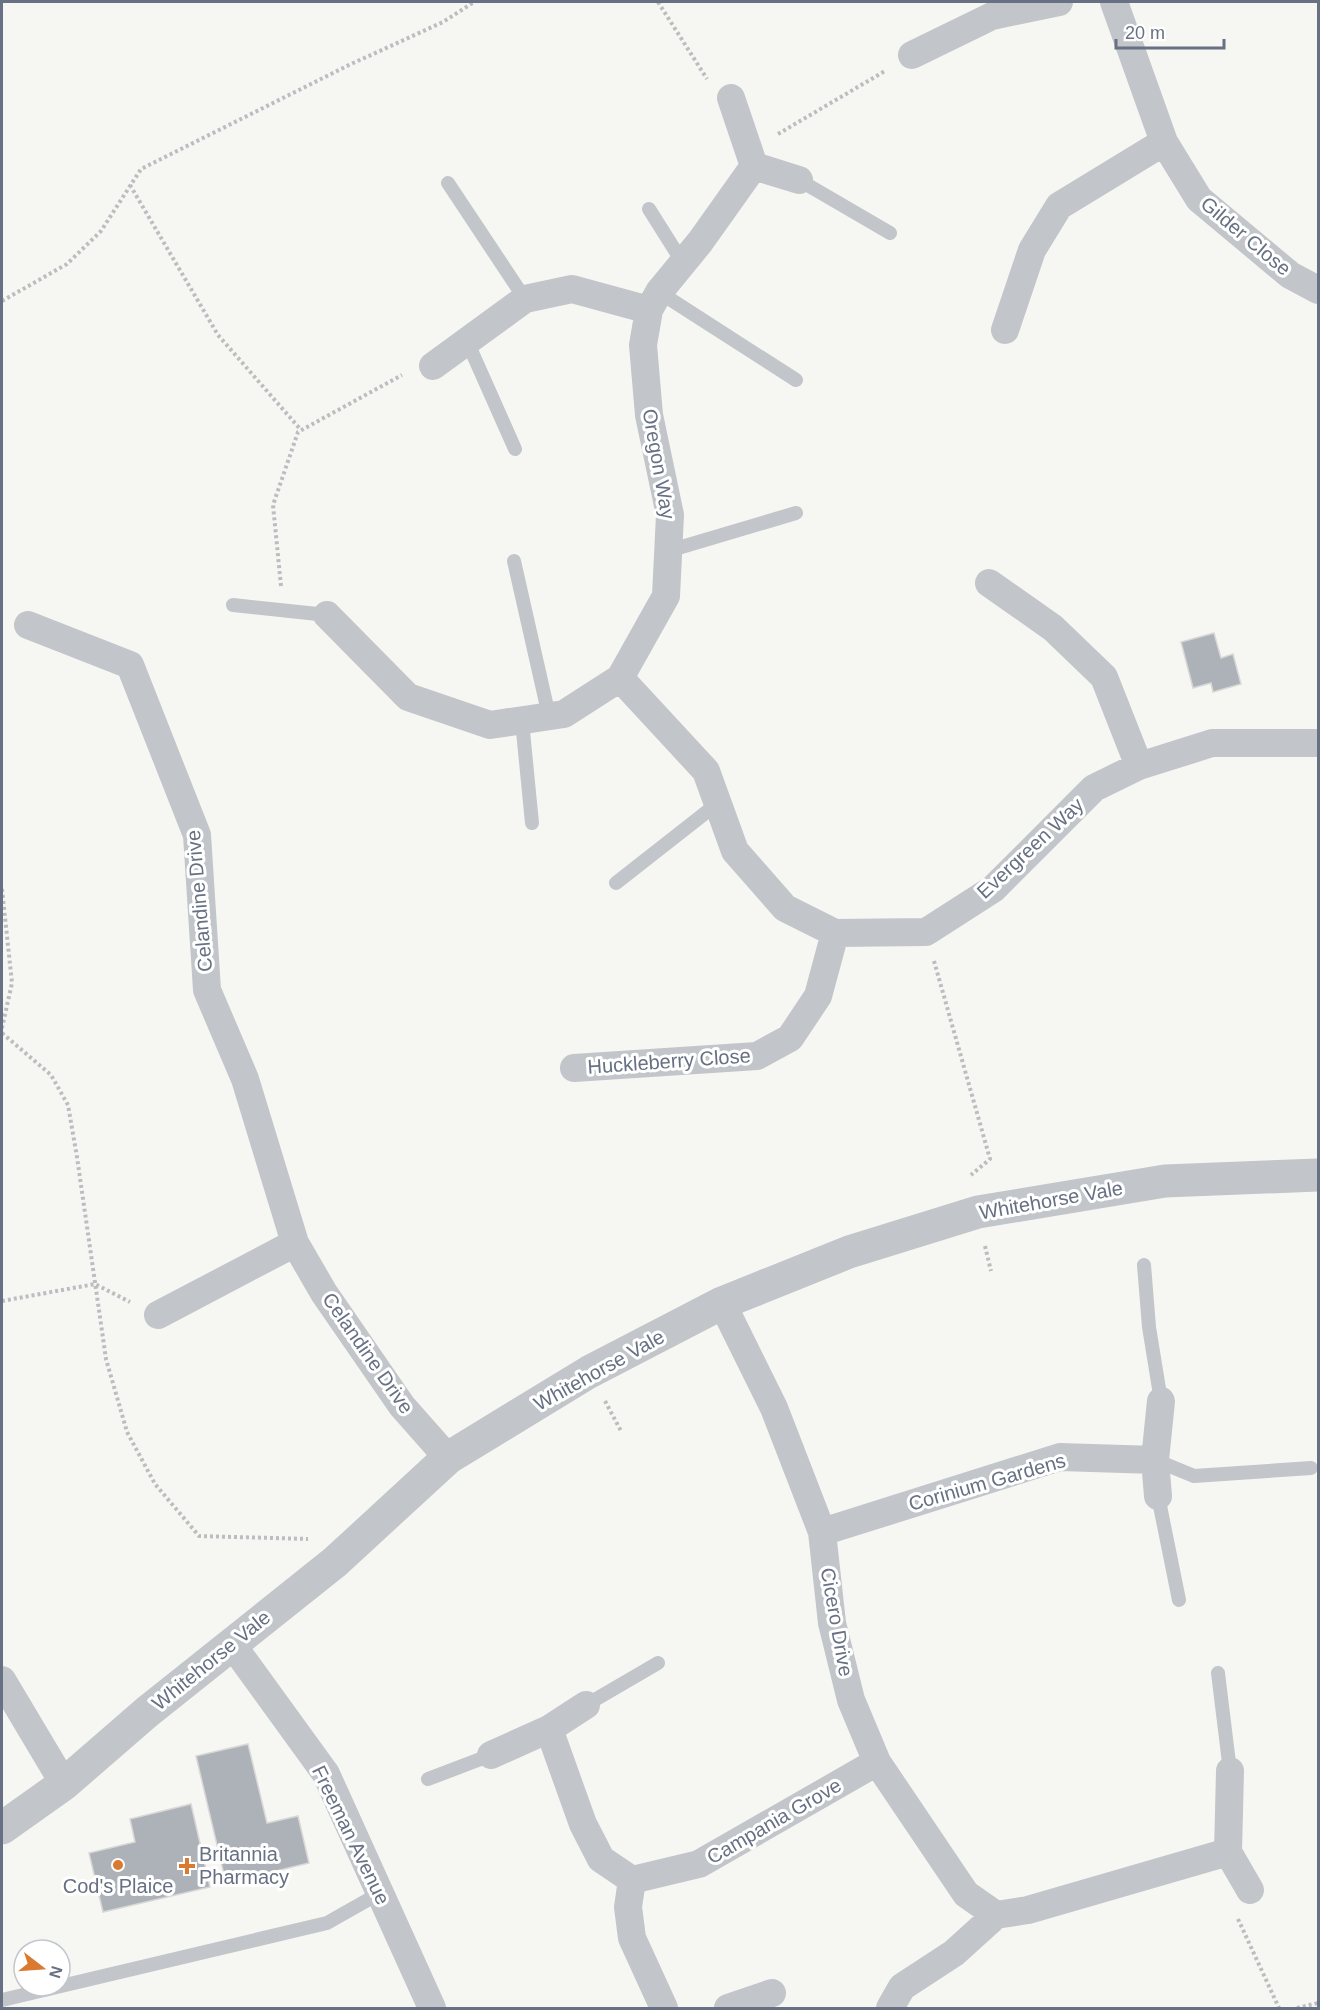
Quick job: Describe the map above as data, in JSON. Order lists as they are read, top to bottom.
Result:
{
  "streets": {
    "street": [
      "Gilder Close",
      "Oregon Way",
      "Evergreen Way",
      "Celandine Drive",
      "Huckleberry Close",
      "Whitehorse Vale",
      "Corinium Gardens",
      "Cicero Drive",
      "Campania Grove",
      "Freeman Avenue"
    ]
  },
  "crossings": [
    ["Celandine Drive", "Whitehorse Vale"],
    ["Whitehorse Vale", "Cicero Drive"],
    ["Whitehorse Vale", "Freeman Avenue"],
    ["Corinium Gardens", "Cicero Drive"],
    ["Cicero Drive", "Campania Grove"]
  ],
  "places": {
    "other": ["Cod's Plaice"],
    "health": ["Britannia Pharmacy"]
  },
  "scale_bar": "20 m",
  "north": "right"
}
